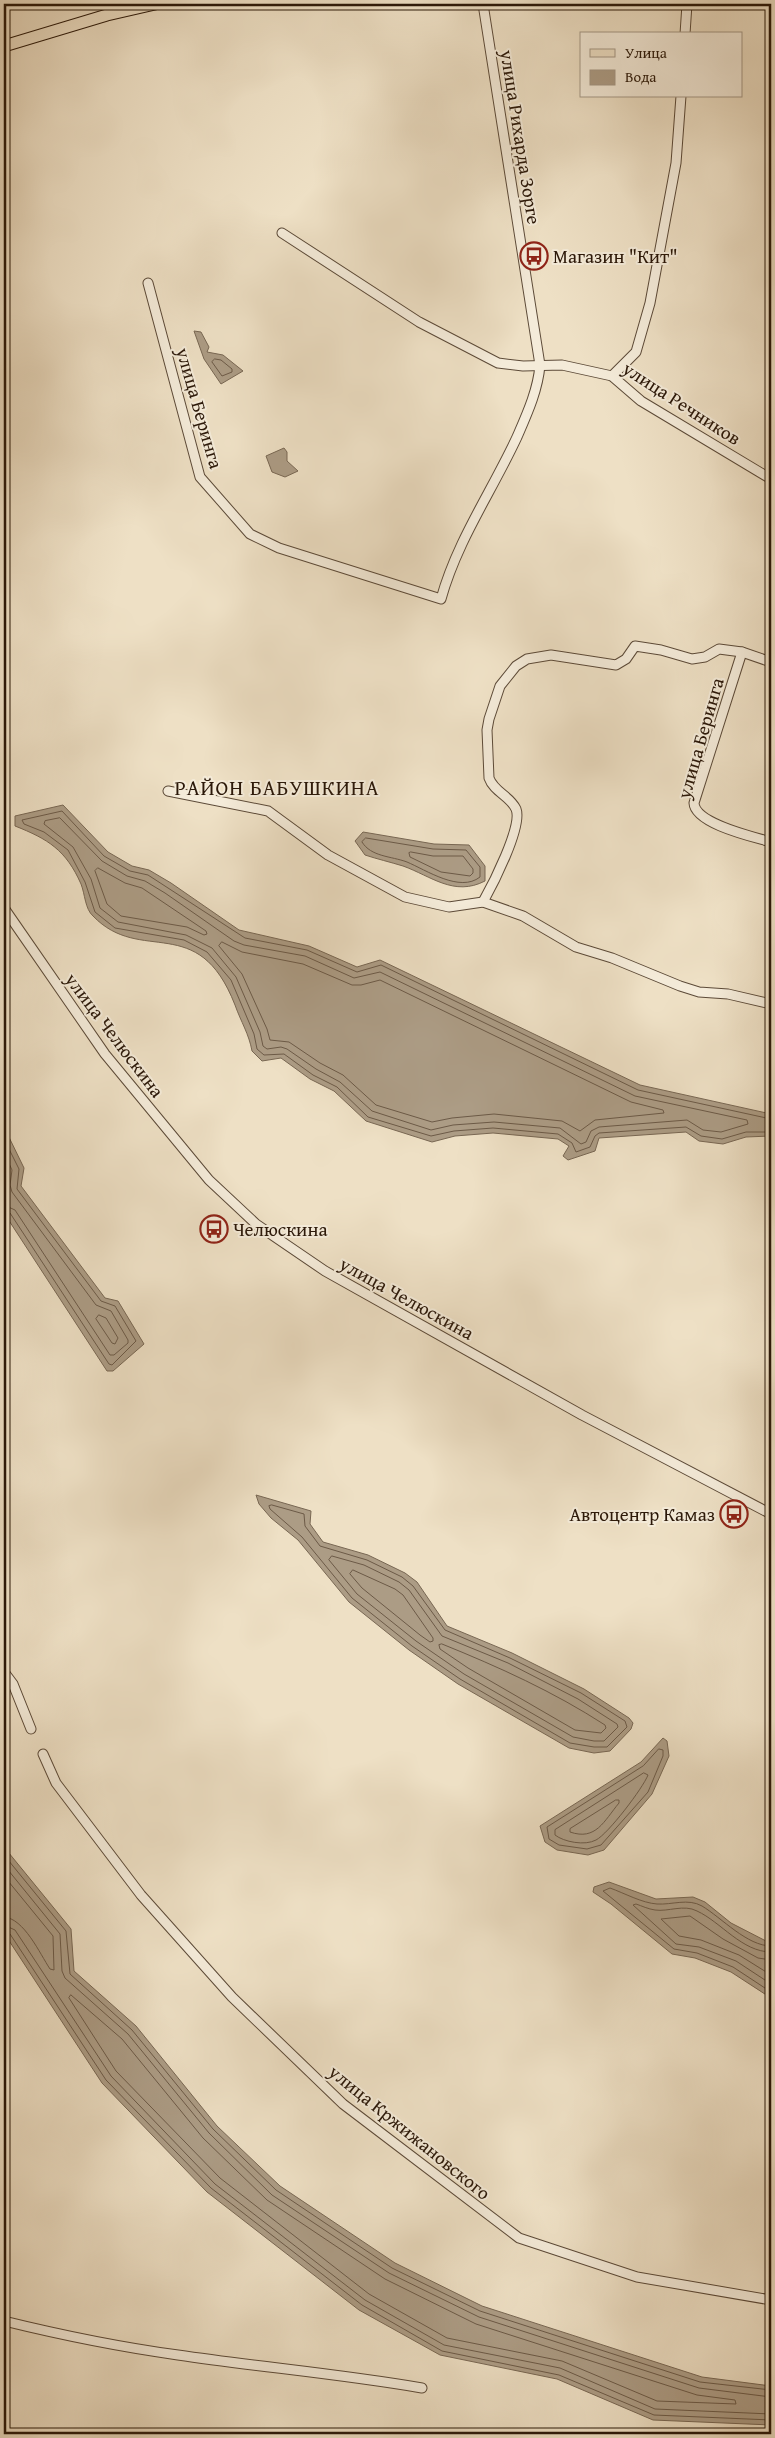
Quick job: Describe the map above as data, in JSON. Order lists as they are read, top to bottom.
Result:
{
  "streets": {
    "street": [
      "улица Рихарда Зорге",
      "улица Речников",
      "улица Беринга",
      "улица Челюскина",
      "улица Кржижановского"
    ]
  },
  "crossings": [
    ["улица Рихарда Зорге", "улица Речников"],
    ["улица Рихарда Зорге", "улица Беринга"]
  ],
  "districts": ["РАЙОН БАБУШКИНА"],
  "places": {
    "bus stop": ["Магазин \"Кит\"", "Челюскина", "Автоцентр Камаз"]
  },
  "legend": ["Улица", "Вода"]
}
